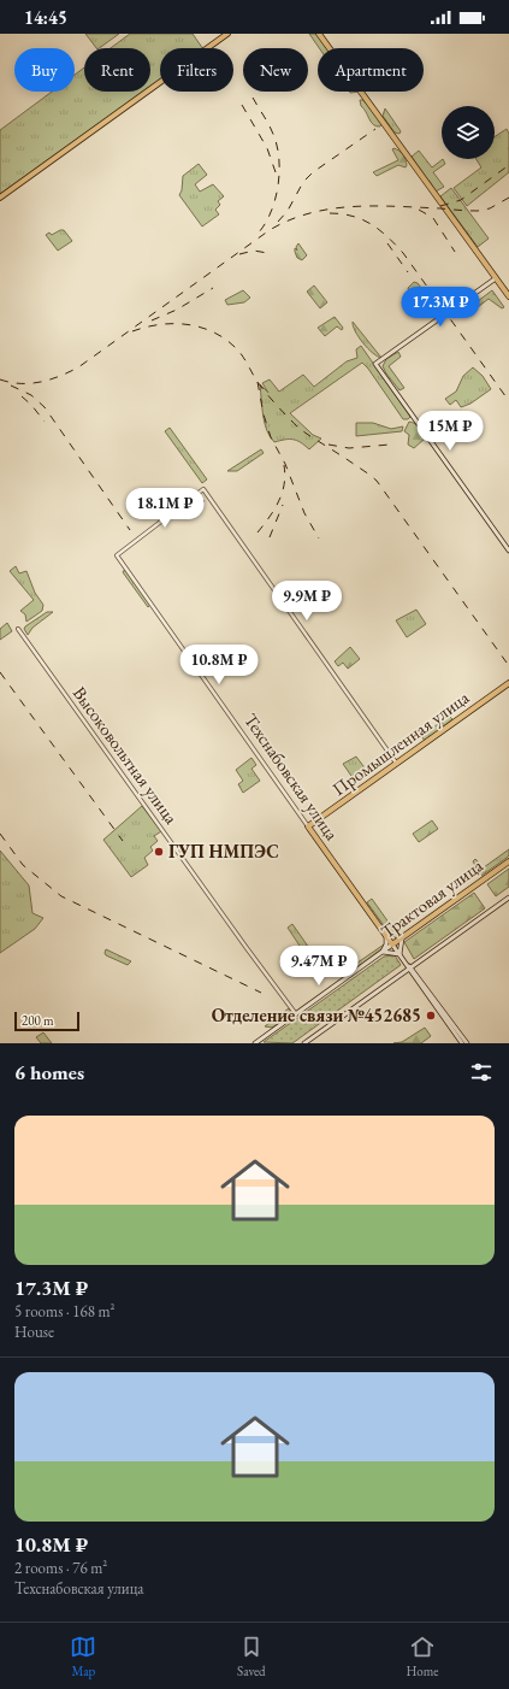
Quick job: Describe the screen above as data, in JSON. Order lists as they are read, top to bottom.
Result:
{
  "streets": {
    "main road": ["Промышленная улица", "Техснабовская улица", "Трактовая улица"],
    "street": ["Высоковольтная улица"]
  },
  "crossings": [
    ["Промышленная улица", "Техснабовская улица"],
    ["Высоковольтная улица", "Трактовая улица"],
    ["Техснабовская улица", "Трактовая улица"]
  ],
  "places": ["ГУП НМПЭС", "Отделение связи №452685"],
  "scale_bar": "200 m",
  "page": {
    "status": "14:45",
    "chip": [
      "Buy",
      "Rent",
      "Filters",
      "New",
      "Apartment"
    ],
    "price": [
      "17.3M ₽",
      "15M ₽",
      "18.1M ₽",
      "9.9M ₽",
      "10.8M ₽",
      "9.47M ₽"
    ],
    "scale": "200 m",
    "heading": "6 homes",
    "list": [
      {
        "name": "17.3M ₽",
        "note": "5 rooms · 168 m² · House"
      },
      {
        "name": "10.8M ₽",
        "note": "2 rooms · 76 m² · Техснабовская улица"
      }
    ],
    "tabs": ["Map", "Saved", "Home"]
  }
}
